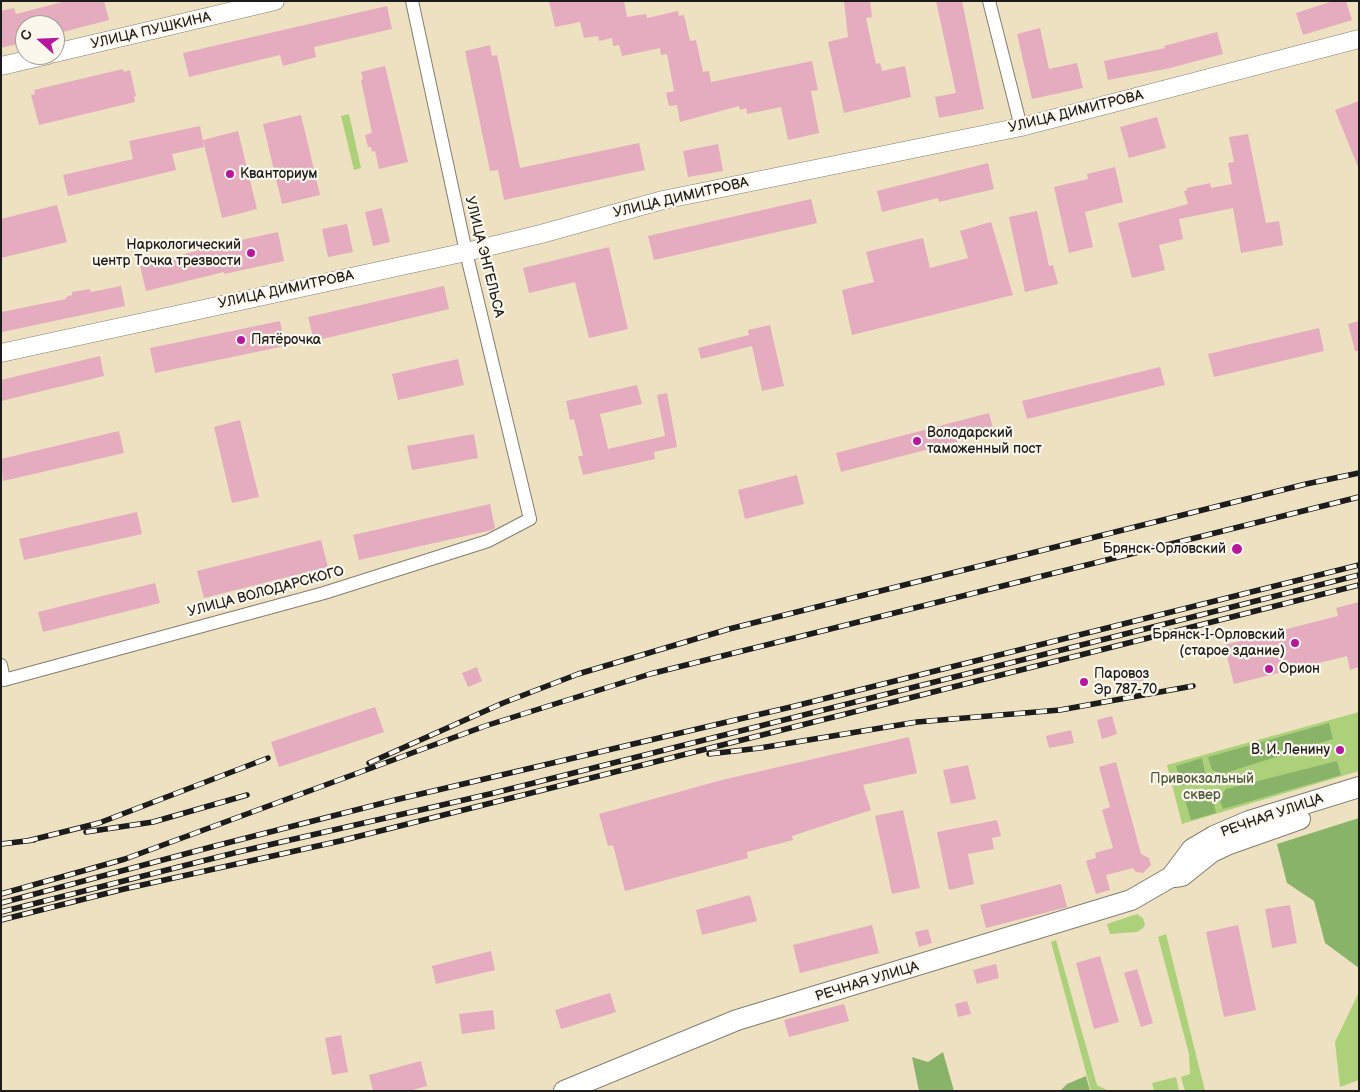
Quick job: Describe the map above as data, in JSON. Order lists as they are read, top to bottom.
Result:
{
  "streets": {
    "main road": ["УЛИЦА ПУШКИНА", "УЛИЦА ДИМИТРОВА", "РЕЧНАЯ УЛИЦА"],
    "street": ["УЛИЦА ЭНГЕЛЬСА", "УЛИЦА ВОЛОДАРСКОГО"]
  },
  "crossings": [
    ["УЛИЦА ДИМИТРОВА", "УЛИЦА ЭНГЕЛЬСА"],
    ["УЛИЦА ЭНГЕЛЬСА", "УЛИЦА ВОЛОДАРСКОГО"]
  ],
  "parks": ["Привокзальный сквер"],
  "places": [
    "Кванториум",
    "Наркологический центр Точка трезвости",
    "Пятёрочка",
    "Володарский таможенный пост",
    "Брянск-Орловский",
    "Брянск-I-Орловский (старое здание)",
    "Орион",
    "Паровоз Эр 787-70",
    "В. И. Ленину"
  ],
  "north": "left"
}
